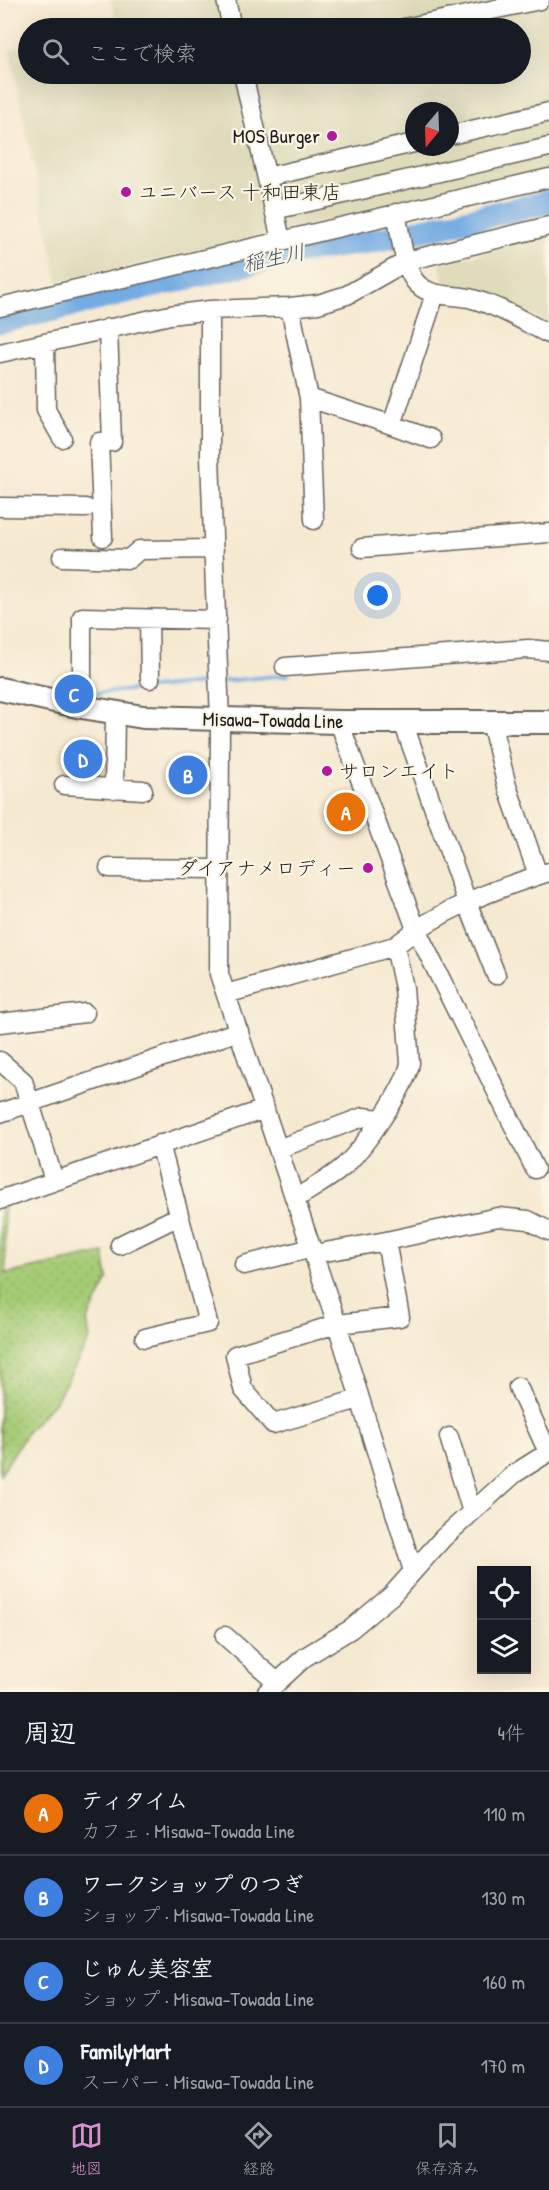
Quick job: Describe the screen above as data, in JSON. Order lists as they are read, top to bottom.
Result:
{
  "streets": {
    "main road": ["Misawa-Towada Line"]
  },
  "water": ["稲生川"],
  "places": [
    "MOS Burger",
    "ユニバース 十和田東店",
    "サロンエイト",
    "ダイアナメロディー"
  ],
  "north": "bottom",
  "page": {
    "search": "ここで検索",
    "pins": [
      "C",
      "D",
      "B",
      "A"
    ],
    "heading": ["周辺", "4件"],
    "list": [
      {
        "mark": "A",
        "name": "ティタイム",
        "note": "カフェ · Misawa-Towada Line",
        "value": "110 m"
      },
      {
        "mark": "B",
        "name": "ワークショップ のつぎ",
        "note": "ショップ · Misawa-Towada Line",
        "value": "130 m"
      },
      {
        "mark": "C",
        "name": "じゅん美容室",
        "note": "ショップ · Misawa-Towada Line",
        "value": "160 m"
      },
      {
        "mark": "D",
        "name": "FamilyMart",
        "note": "スーパー · Misawa-Towada Line",
        "value": "170 m"
      }
    ],
    "nav": ["地図", "経路", "保存済み"]
  }
}
